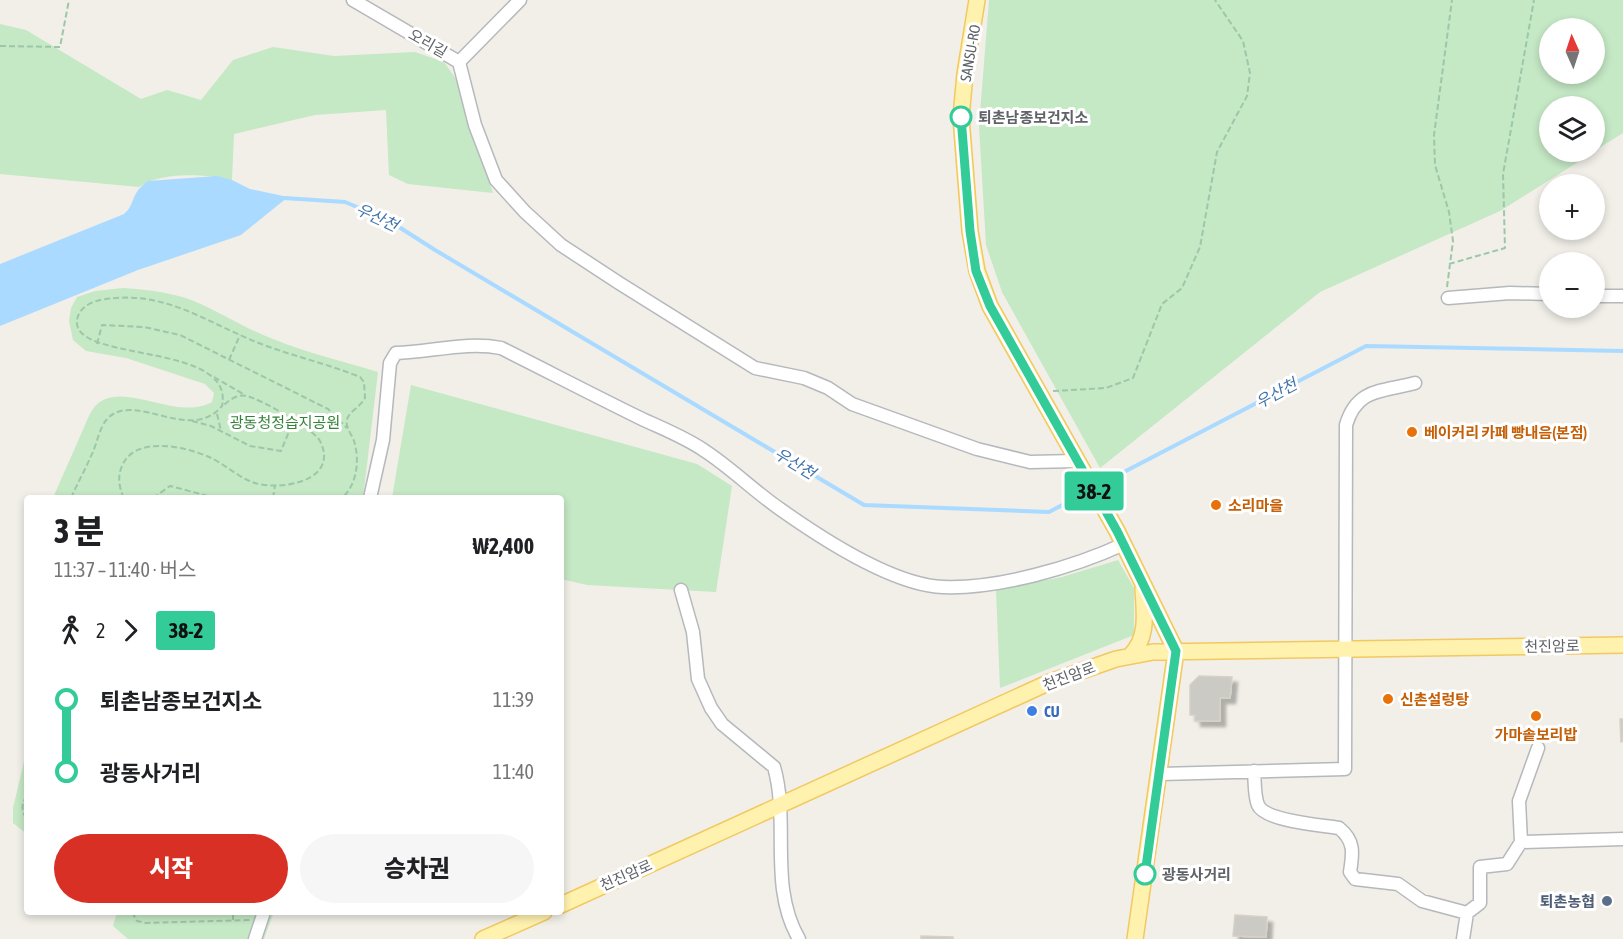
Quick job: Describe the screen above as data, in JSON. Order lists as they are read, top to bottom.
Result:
{
  "streets": {
    "main road": ["SANSU-RO", "천진암로"],
    "street": ["오리길"]
  },
  "water": ["우산천"],
  "parks": ["광동청정습지공원"],
  "places": [
    "퇴촌남종보건지소",
    "베이커리 카페 빵내음(본점)",
    "소리마을",
    "신촌설렁탕",
    "CU",
    "가마솥보리밥",
    "광동사거리",
    "퇴촌농협"
  ],
  "lines": ["bus line 38-2"],
  "north": "top",
  "page": {
    "on_map": "38-2",
    "map_buttons": ["+", "−"],
    "heading": ["3 분", "11:37 – 11:40 · 버스", "₩2,400"],
    "legs": ["2", "38-2"],
    "list": [
      {
        "name": "퇴촌남종보건지소",
        "value": "11:39"
      },
      {
        "name": "광동사거리",
        "value": "11:40"
      }
    ],
    "buttons": ["시작", "승차권"]
  }
}
